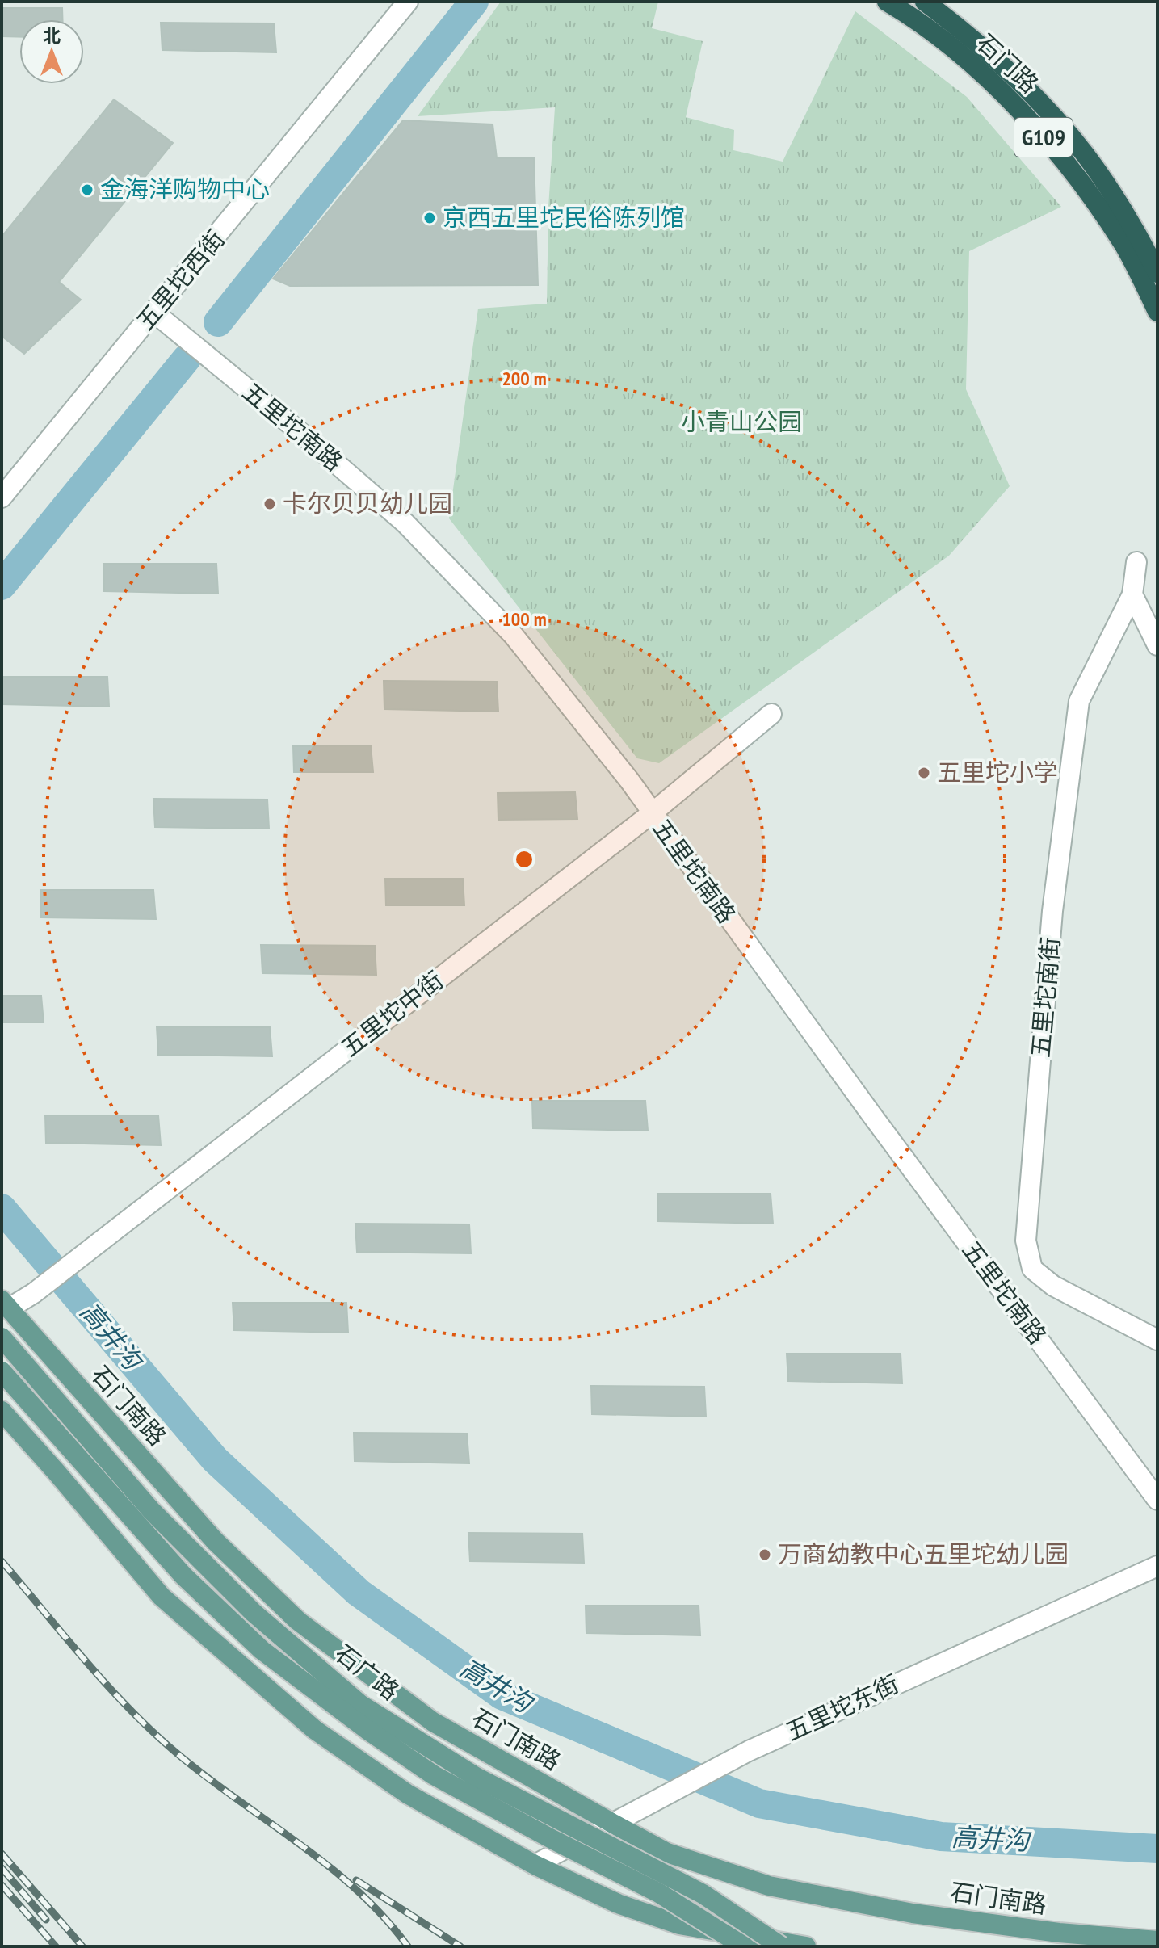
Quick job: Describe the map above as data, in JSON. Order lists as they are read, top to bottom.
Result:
{
  "streets": {
    "highway": ["石门路", "G109"],
    "main road": ["石门南路", "石广路"],
    "street": [
      "五里坨西街",
      "五里坨南路",
      "五里坨南街",
      "五里坨中街",
      "五里坨东街"
    ]
  },
  "crossings": [
    ["五里坨西街", "五里坨南路"],
    ["五里坨南路", "五里坨中街"],
    ["五里坨中街", "石门南路"],
    ["石门南路", "五里坨东街"]
  ],
  "water": ["高井沟"],
  "parks": ["小青山公园"],
  "places": [
    "金海洋购物中心",
    "京西五里坨民俗陈列馆",
    "卡尔贝贝幼儿园",
    "五里坨小学",
    "万商幼教中心五里坨幼儿园"
  ],
  "north": "top",
  "rings": ["200 m", "100 m"]
}
